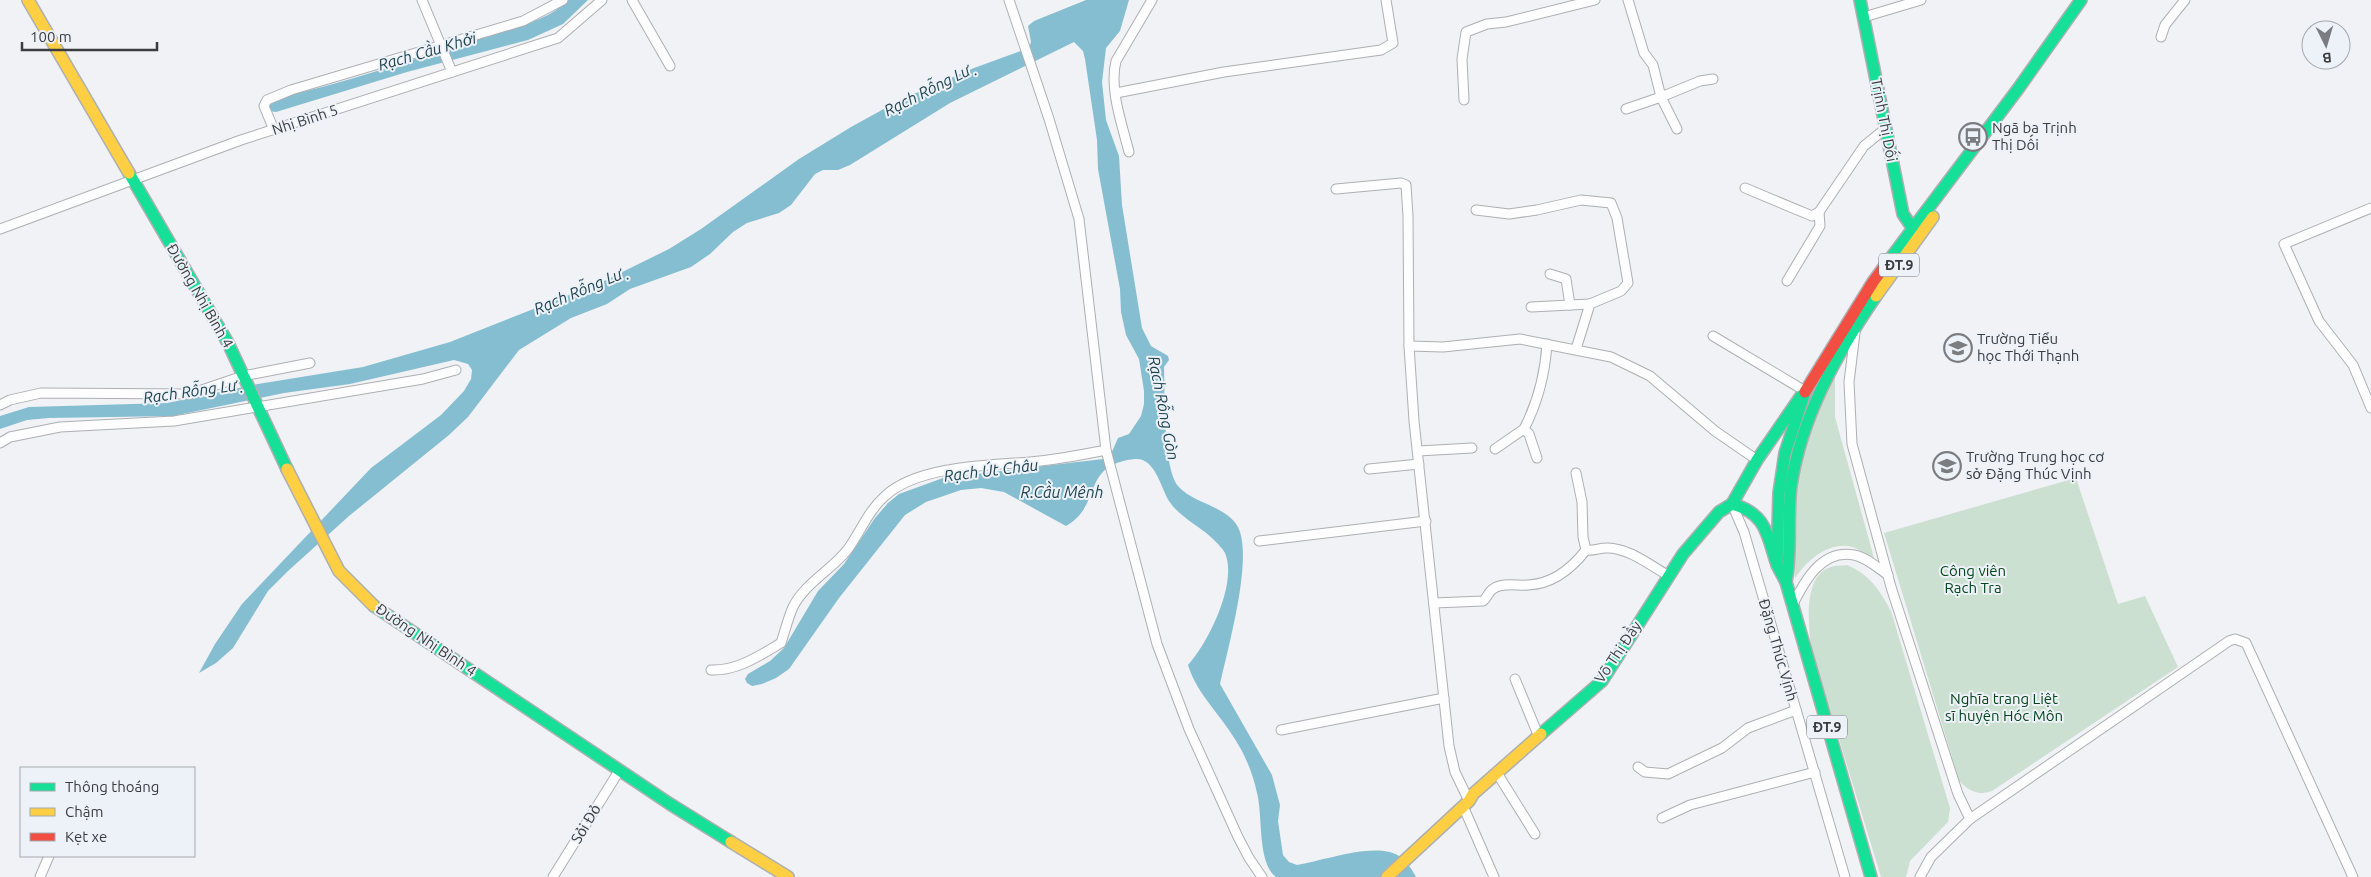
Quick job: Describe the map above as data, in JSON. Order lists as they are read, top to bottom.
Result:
{
  "streets": {
    "street": [
      "Nhị Bình 5",
      "Trịnh Thị Dối",
      "ĐT.9",
      "Đường Nhị Bình 4",
      "Đặng Thúc Vịnh",
      "Võ Thị Đầy",
      "Sỏi Đỏ"
    ]
  },
  "crossings": [
    ["Nhị Bình 5", "Đường Nhị Bình 4"],
    ["Trịnh Thị Dối", "ĐT.9"],
    ["ĐT.9", "Võ Thị Đầy"],
    ["Đường Nhị Bình 4", "Sỏi Đỏ"],
    ["Đặng Thúc Vịnh", "Võ Thị Đầy"]
  ],
  "water": [
    "Rạch Cầu Khởi",
    "Rạch Rỗng Lự",
    "Rạch Rỗng Gòn",
    "Rạch Út Châu",
    "R.Cầu Mênh"
  ],
  "parks": ["Công viên Rạch Tra", "Nghĩa trang Liệt sĩ huyện Hóc Môn"],
  "places": {
    "bus stop": ["Ngã ba Trịnh Thị Dối"],
    "school or university": ["Trường Tiểu học Thới Thạnh", "Trường Trung học cơ sở Đặng Thúc Vịnh"]
  },
  "legend": ["Thông thoáng", "Chậm", "Kẹt xe"],
  "scale_bar": "100 m",
  "north": "bottom"
}
